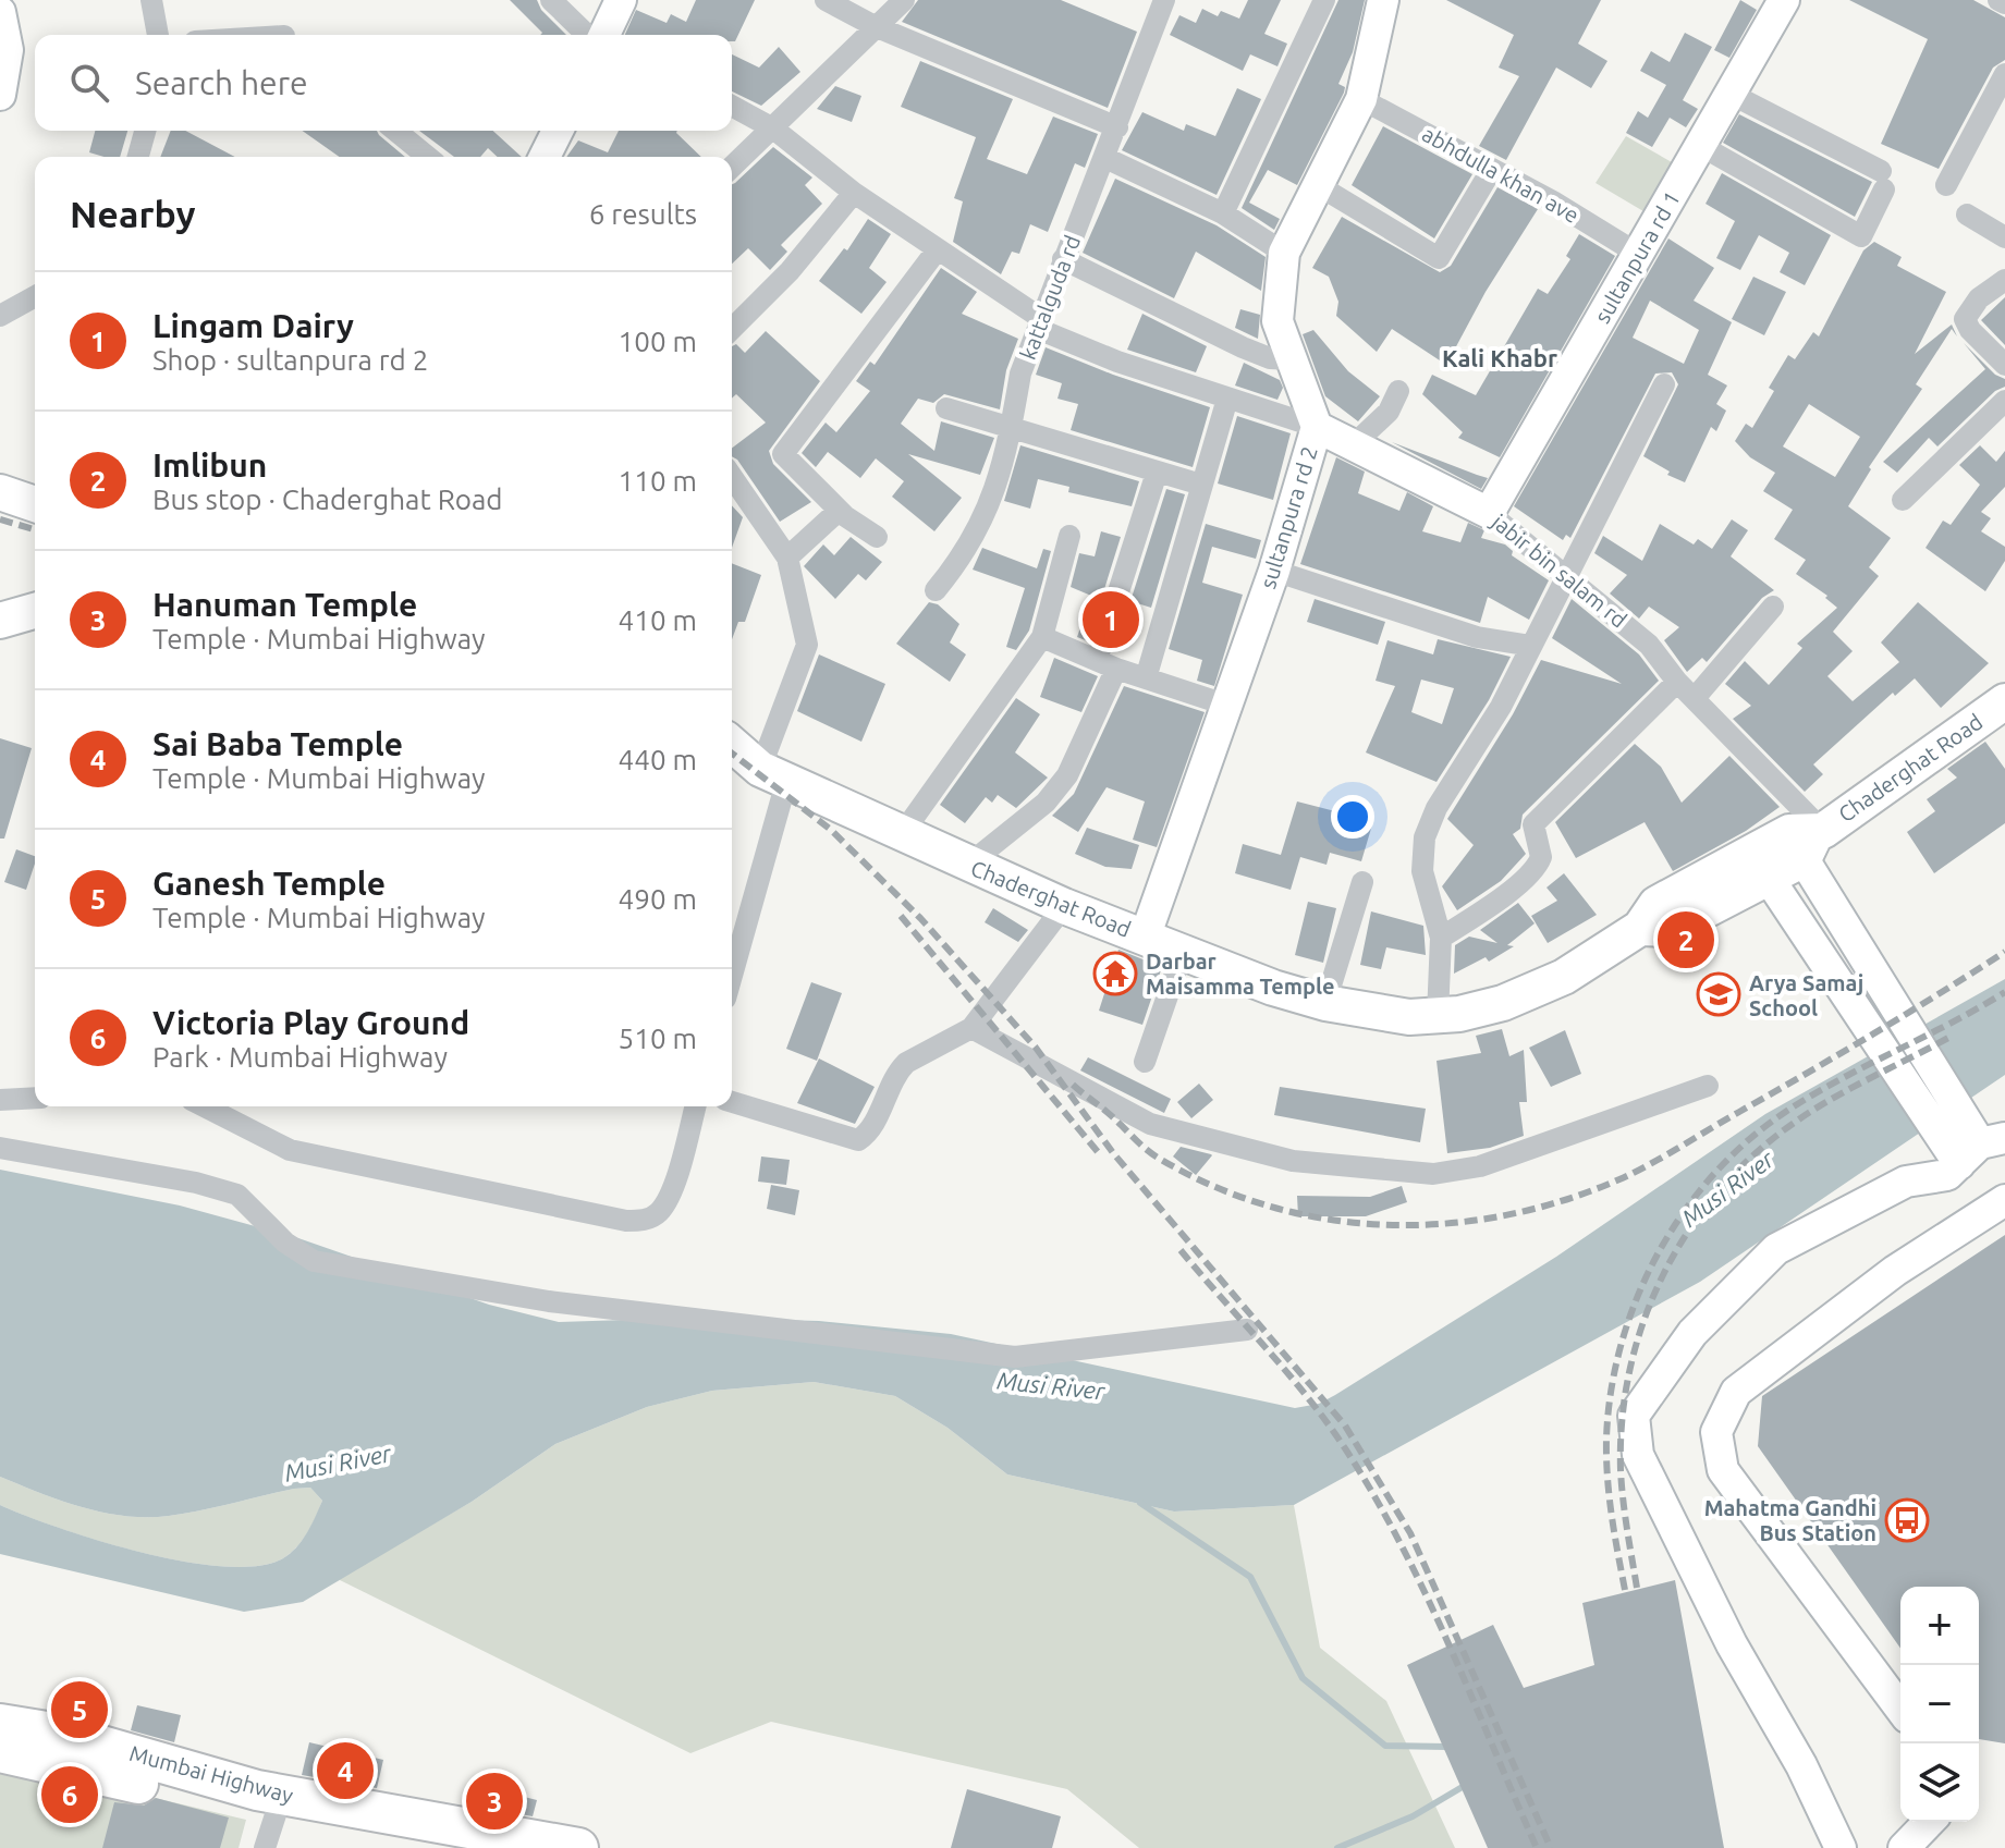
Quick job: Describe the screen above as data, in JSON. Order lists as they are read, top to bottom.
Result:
{
  "streets": {
    "highway": ["Mumbai Highway"],
    "main road": ["Chaderghat Road"],
    "street": [
      "abhdulla khan ave",
      "sultanpura rd 1",
      "kattalguda rd",
      "sultanpura rd 2",
      "jabir bin salam rd"
    ]
  },
  "crossings": [
    ["abhdulla khan ave", "sultanpura rd 1"],
    ["abhdulla khan ave", "sultanpura rd 2"],
    ["sultanpura rd 1", "jabir bin salam rd"],
    ["kattalguda rd", "jabir bin salam rd"],
    ["sultanpura rd 2", "jabir bin salam rd"],
    ["sultanpura rd 2", "Chaderghat Road"],
    ["jabir bin salam rd", "Chaderghat Road"]
  ],
  "districts": ["Kali Khabr"],
  "water": ["Musi River"],
  "places": {
    "temple": ["Darbar Maisamma Temple"],
    "school or university": ["Arya Samaj School"],
    "bus stop": ["Mahatma Gandhi Bus Station"]
  },
  "page": {
    "search": "Search here",
    "heading": ["Nearby", "6 results"],
    "list": [
      {
        "mark": "1",
        "name": "Lingam Dairy",
        "note": "Shop · sultanpura rd 2",
        "value": "100 m"
      },
      {
        "mark": "2",
        "name": "Imlibun",
        "note": "Bus stop · Chaderghat Road",
        "value": "110 m"
      },
      {
        "mark": "3",
        "name": "Hanuman Temple",
        "note": "Temple · Mumbai Highway",
        "value": "410 m"
      },
      {
        "mark": "4",
        "name": "Sai Baba Temple",
        "note": "Temple · Mumbai Highway",
        "value": "440 m"
      },
      {
        "mark": "5",
        "name": "Ganesh Temple",
        "note": "Temple · Mumbai Highway",
        "value": "490 m"
      },
      {
        "mark": "6",
        "name": "Victoria Play Ground",
        "note": "Park · Mumbai Highway",
        "value": "510 m"
      }
    ],
    "pins": [
      "1",
      "2",
      "5",
      "4",
      "6",
      "3"
    ],
    "map_buttons": ["+", "−"]
  }
}
